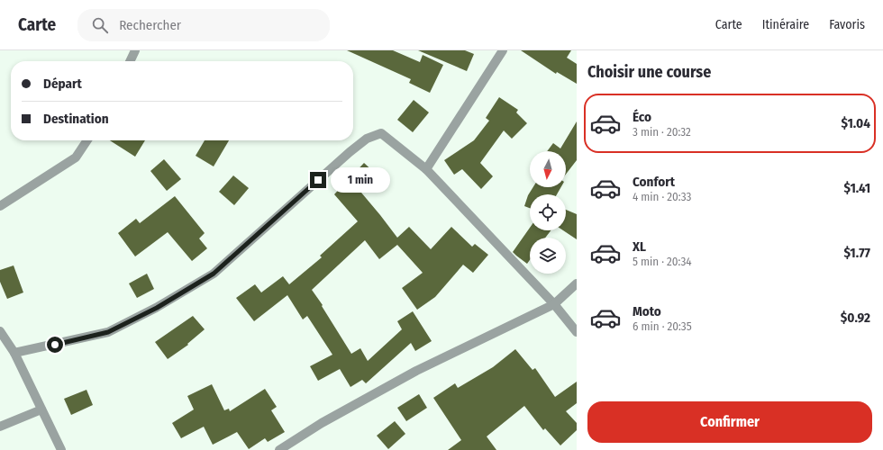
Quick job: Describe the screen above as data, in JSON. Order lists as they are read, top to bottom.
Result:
{
  "north": "bottom",
  "page": {
    "header": "Carte",
    "search": "Rechercher",
    "nav": ["Carte", "Itinéraire", "Favoris"],
    "heading": "Choisir une course",
    "banner": ["Départ", "Destination"],
    "list": [
      {
        "name": "Éco",
        "note": "3 min · 20:32",
        "value": "$1.04"
      },
      {
        "name": "Confort",
        "note": "4 min · 20:33",
        "value": "$1.41"
      },
      {
        "name": "XL",
        "note": "5 min · 20:34",
        "value": "$1.77"
      },
      {
        "name": "Moto",
        "note": "6 min · 20:35",
        "value": "$0.92"
      }
    ],
    "bubble": "1 min",
    "buttons": "Confirmer"
  }
}
